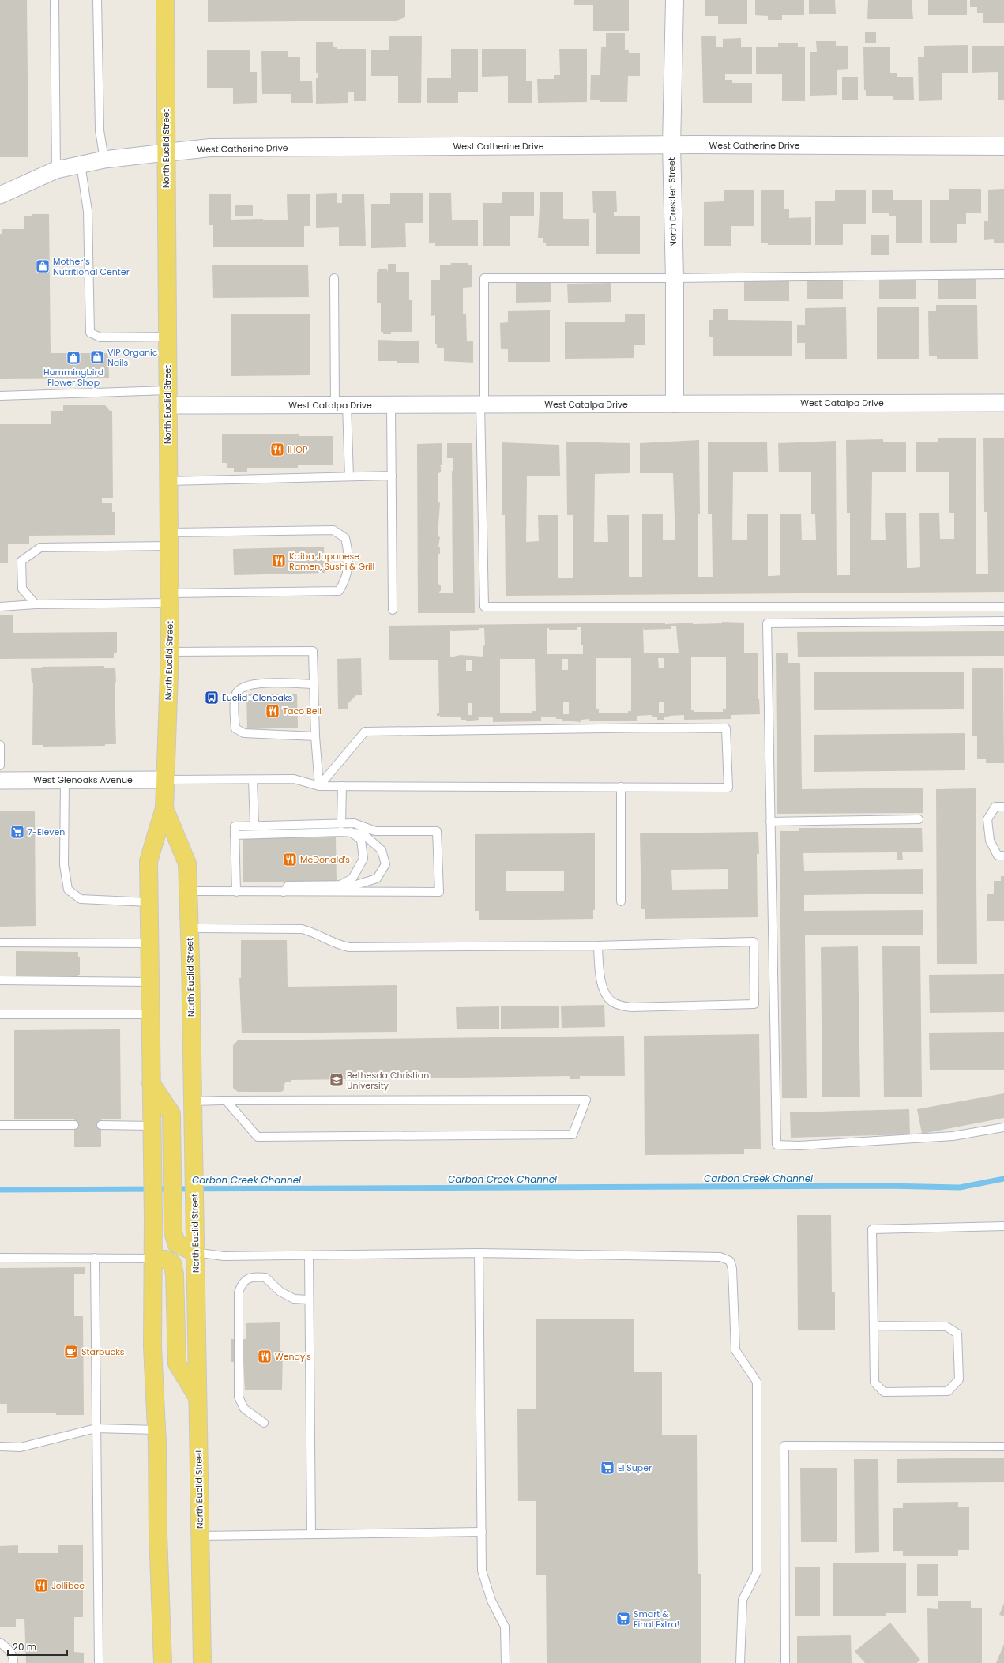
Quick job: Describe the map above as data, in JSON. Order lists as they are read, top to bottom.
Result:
{
  "streets": {
    "main road": ["North Euclid Street"],
    "street": [
      "West Catherine Drive",
      "North Dresden Street",
      "West Catalpa Drive",
      "West Glenoaks Avenue"
    ]
  },
  "crossings": [
    ["West Catherine Drive", "North Euclid Street"],
    ["West Catherine Drive", "North Dresden Street"],
    ["North Euclid Street", "West Catalpa Drive"],
    ["North Euclid Street", "West Glenoaks Avenue"],
    ["North Dresden Street", "West Catalpa Drive"]
  ],
  "water": ["Carbon Creek Channel"],
  "places": {
    "shop": ["Mother’s Nutritional Center", "VIP Organic Nails", "Hummingbird Flower Shop"],
    "restaurant": [
      "IHOP",
      "Kaiba Japanese Ramen, Sushi & Grill",
      "Taco Bell",
      "McDonald's",
      "Wendy's",
      "Jollibee"
    ],
    "bus stop": ["Euclid-Glenoaks"],
    "supermarket": ["7-Eleven", "El Super", "Smart & Final Extra!"],
    "school or university": ["Bethesda Christian University"],
    "cafe": ["Starbucks"]
  },
  "scale_bar": "20 m"
}
